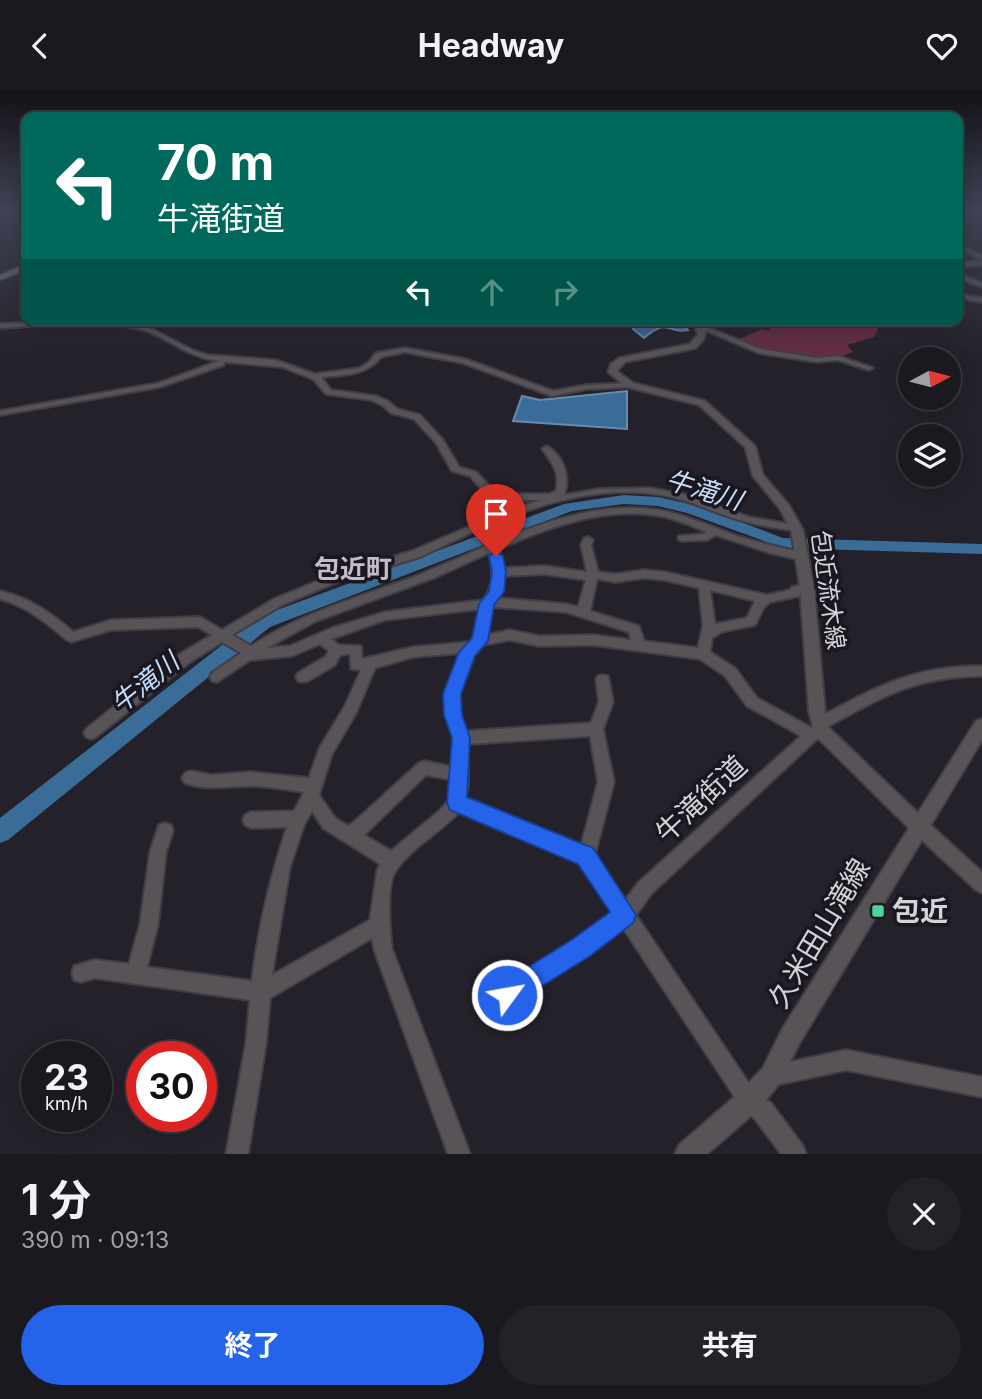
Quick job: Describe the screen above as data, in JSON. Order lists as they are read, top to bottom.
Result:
{
  "streets": {
    "street": ["包近流木線", "牛滝街道", "久米田山滝線"]
  },
  "crossings": [
    ["包近流木線", "牛滝街道"]
  ],
  "districts": ["包近町"],
  "water": ["牛滝川"],
  "places": {
    "transit": ["包近"]
  },
  "north": "right",
  "page": {
    "header": "Headway",
    "turn": ["70 m", "牛滝街道"],
    "speed": "23 km/h",
    "limit": "30",
    "heading": ["1 分", "390 m · 09:13"],
    "buttons": ["終了", "共有"]
  }
}
